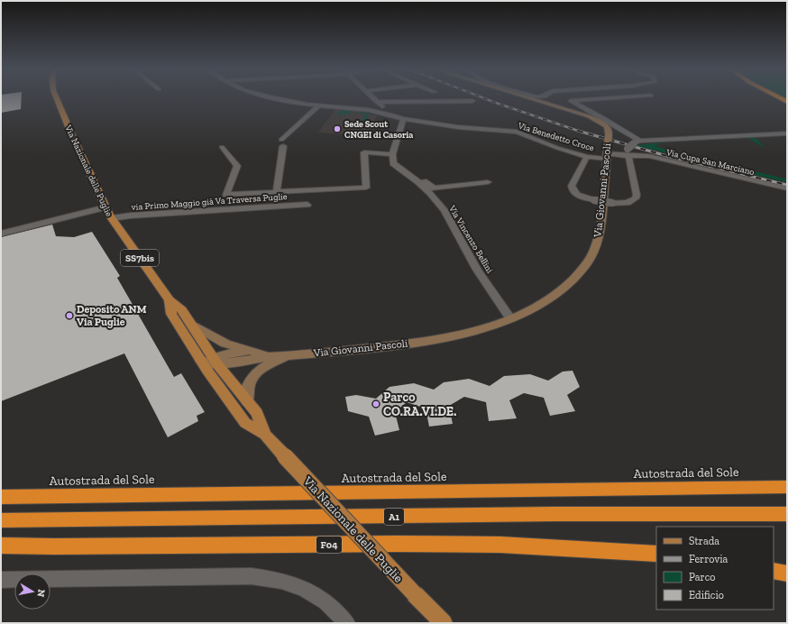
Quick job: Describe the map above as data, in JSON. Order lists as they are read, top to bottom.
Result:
{
  "streets": {
    "highway": ["Autostrada del Sole", "A1", "F04"],
    "main road": ["Via Nazionale delle Puglie", "SS7bis"],
    "street": [
      "Via Benedetto Croce",
      "Via Cupa San Marciano",
      "Via Giovanni Pascoli",
      "via Primo Maggio già Va Traversa Puglie",
      "Via Vincenzo Bellini"
    ]
  },
  "crossings": [
    ["Via Benedetto Croce", "Via Cupa San Marciano"],
    ["Via Benedetto Croce", "Via Giovanni Pascoli"],
    ["Via Cupa San Marciano", "Via Giovanni Pascoli"],
    ["Via Nazionale delle Puglie", "via Primo Maggio già Va Traversa Puglie"],
    ["Via Giovanni Pascoli", "Via Vincenzo Bellini"]
  ],
  "places": ["Sede Scout CNGEI di Casoria", "Deposito ANM Via Puglie", "Parco CO.RA.VI.DE."],
  "legend": [
    "Strada",
    "Ferrovia",
    "Parco",
    "Edificio"
  ],
  "north": "right"
}
